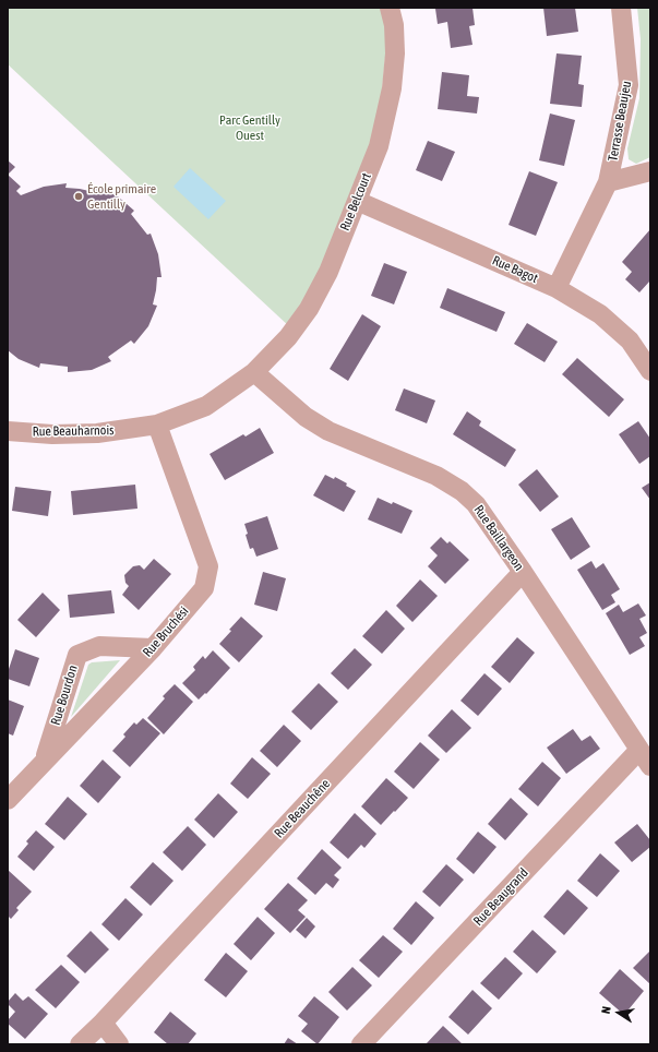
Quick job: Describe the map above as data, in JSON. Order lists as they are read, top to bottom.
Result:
{
  "streets": {
    "street": [
      "Terrasse Beaujeu",
      "Rue Belcourt",
      "Rue Bagot",
      "Rue Beauharnois",
      "Rue Baillargeon",
      "Rue Bruchési",
      "Rue Bourdon",
      "Rue Beauchêne",
      "Rue Beaugrand"
    ]
  },
  "crossings": [
    ["Terrasse Beaujeu", "Rue Bagot"],
    ["Rue Belcourt", "Rue Bagot"],
    ["Rue Belcourt", "Rue Beauharnois"],
    ["Rue Belcourt", "Rue Baillargeon"],
    ["Rue Beauharnois", "Rue Baillargeon"],
    ["Rue Beauharnois", "Rue Bruchési"],
    ["Rue Baillargeon", "Rue Beauchêne"],
    ["Rue Baillargeon", "Rue Beaugrand"],
    ["Rue Bruchési", "Rue Bourdon"]
  ],
  "parks": ["Parc Gentilly Ouest"],
  "places": ["École primaire Gentilly"],
  "north": "left"
}
